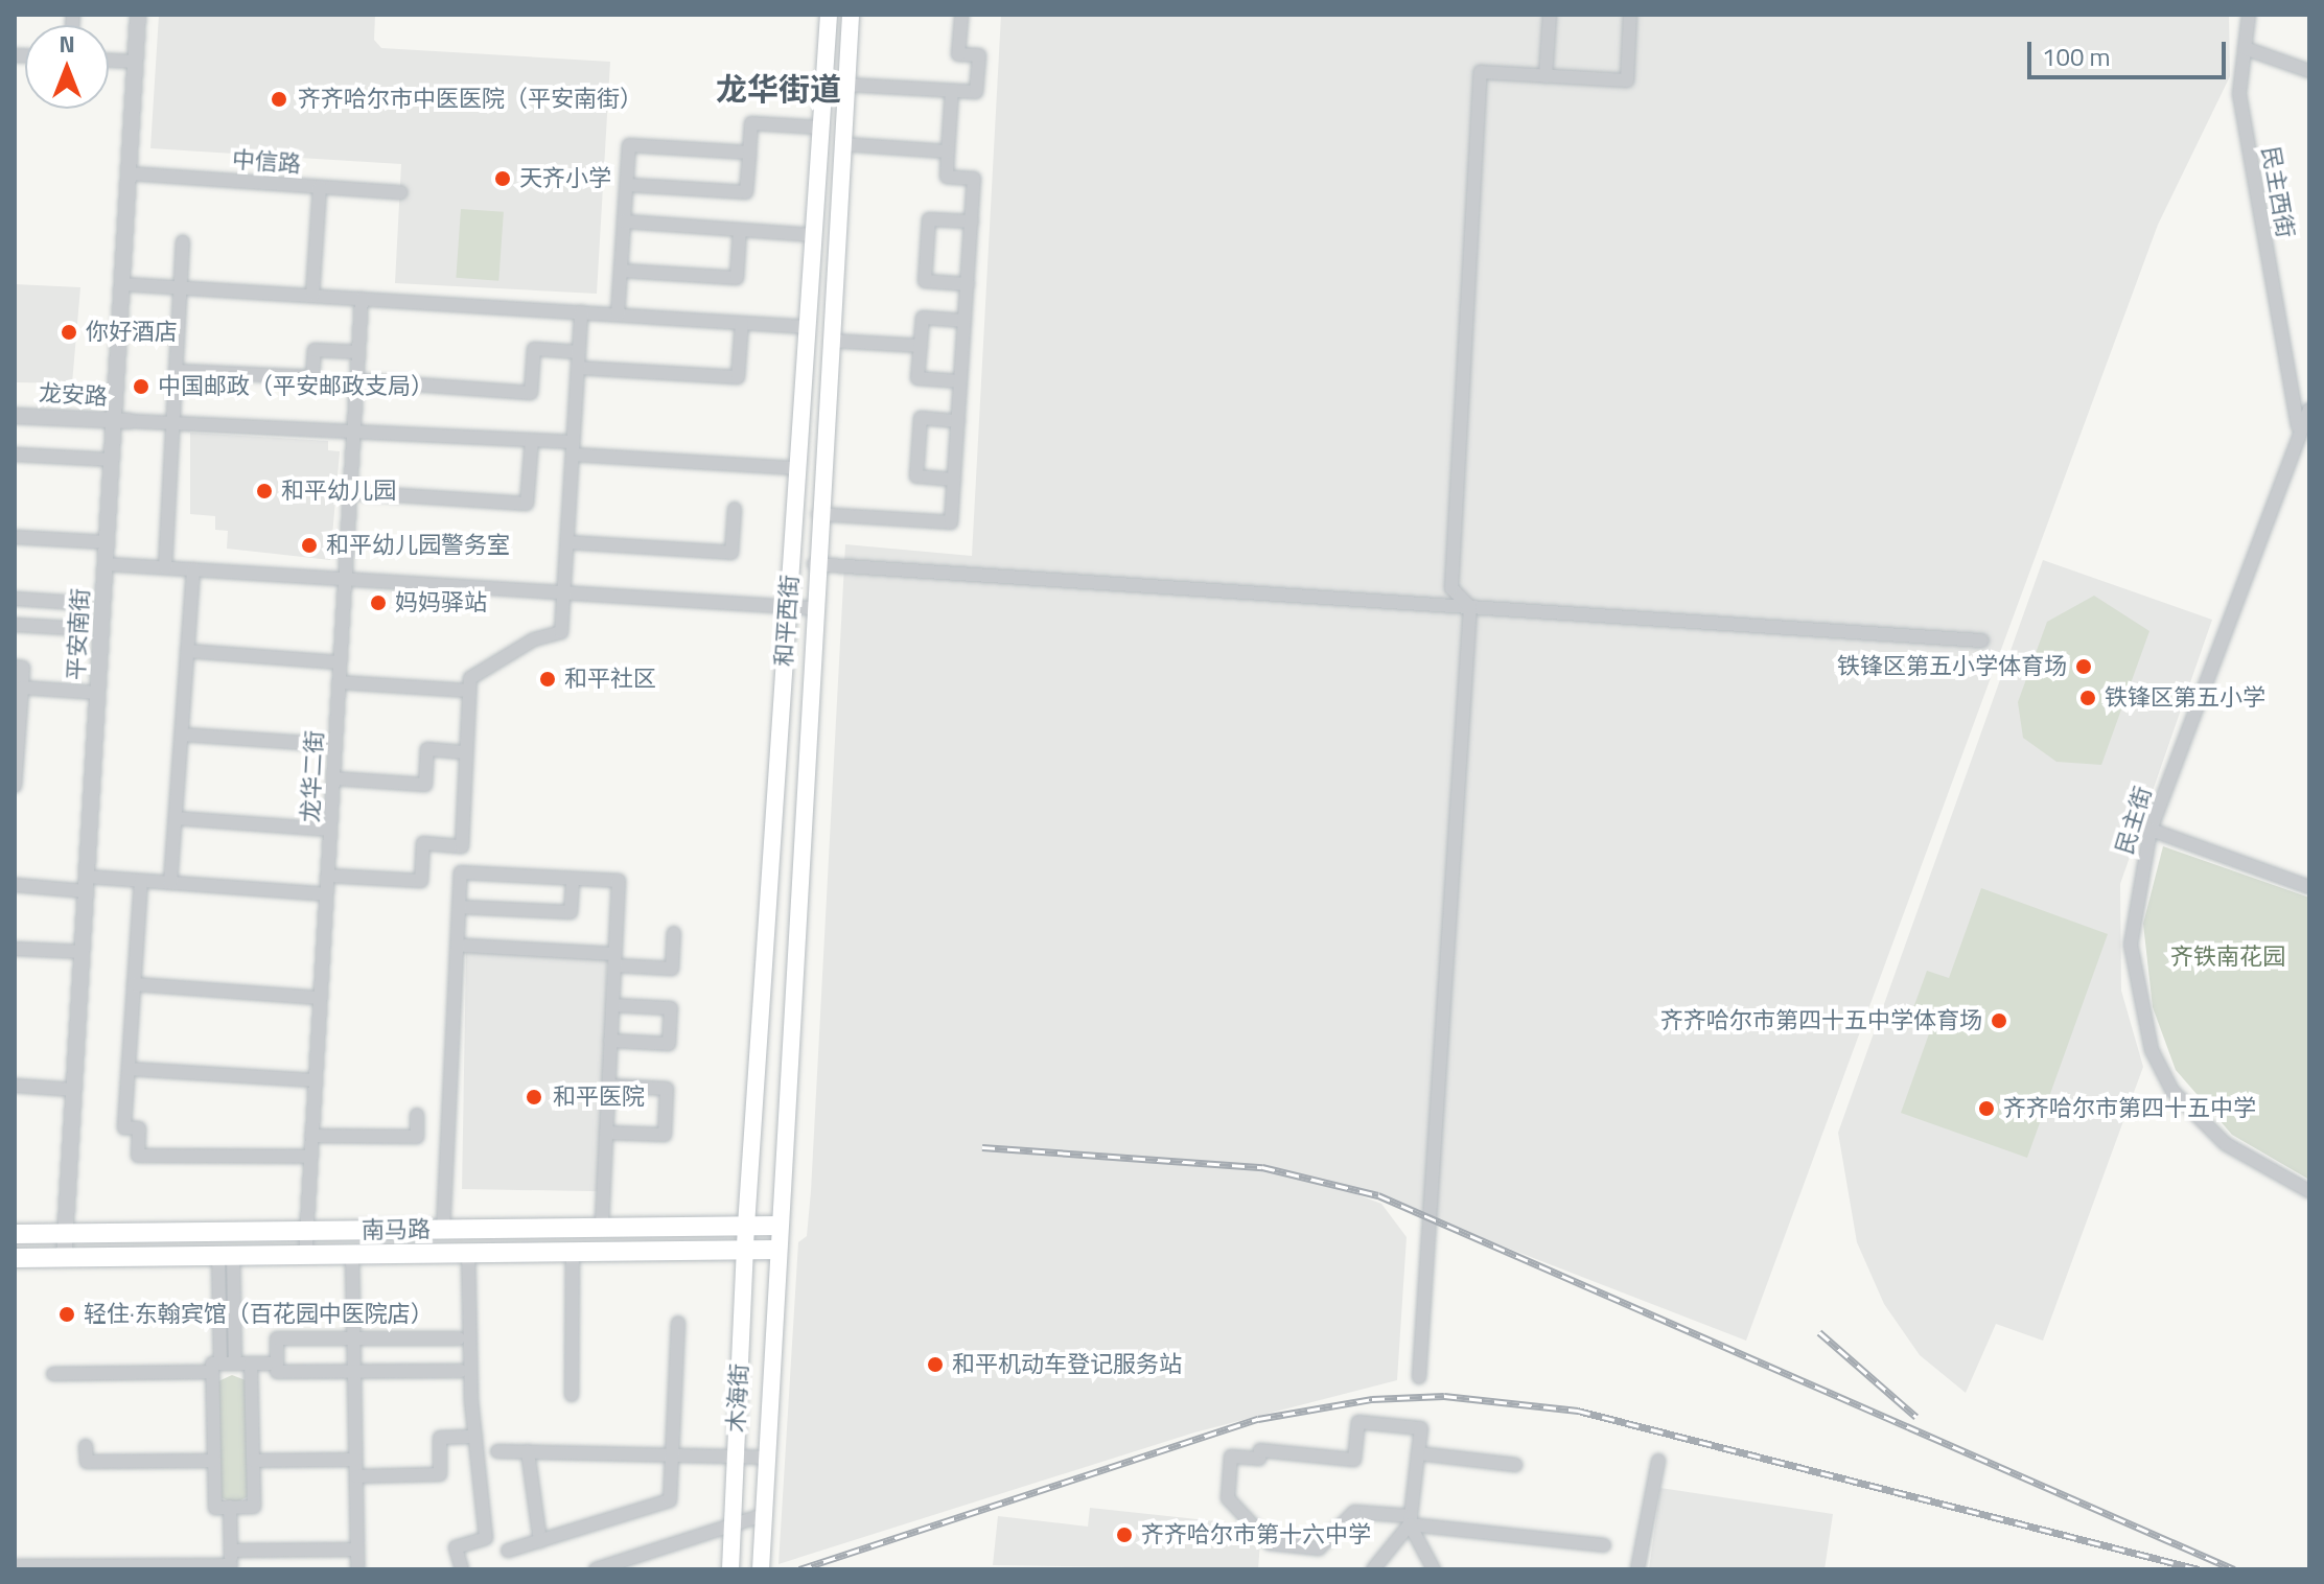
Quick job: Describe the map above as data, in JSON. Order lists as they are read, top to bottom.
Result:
{
  "streets": {
    "main road": ["和平西街", "南马路", "木海街"],
    "street": [
      "中信路",
      "民主西街",
      "龙安路",
      "平安南街",
      "龙华二街",
      "民主街"
    ]
  },
  "crossings": [
    ["中信路", "平安南街"],
    ["民主西街", "民主街"],
    ["龙安路", "平安南街"],
    ["和平西街", "南马路"],
    ["和平西街", "木海街"],
    ["平安南街", "南马路"],
    ["龙华二街", "南马路"],
    ["南马路", "木海街"]
  ],
  "districts": ["龙华街道"],
  "parks": ["齐铁南花园"],
  "places": [
    "齐齐哈尔市中医医院（平安南街）",
    "天齐小学",
    "你好酒店",
    "中国邮政（平安邮政支局）",
    "和平幼儿园",
    "和平幼儿园警务室",
    "妈妈驿站",
    "铁锋区第五小学体育场",
    "和平社区",
    "铁锋区第五小学",
    "齐齐哈尔市第四十五中学体育场",
    "和平医院",
    "齐齐哈尔市第四十五中学",
    "轻住·东翰宾馆（百花园中医院店）",
    "和平机动车登记服务站",
    "齐齐哈尔市第十六中学"
  ],
  "scale_bar": "100 m",
  "north": "top"
}
